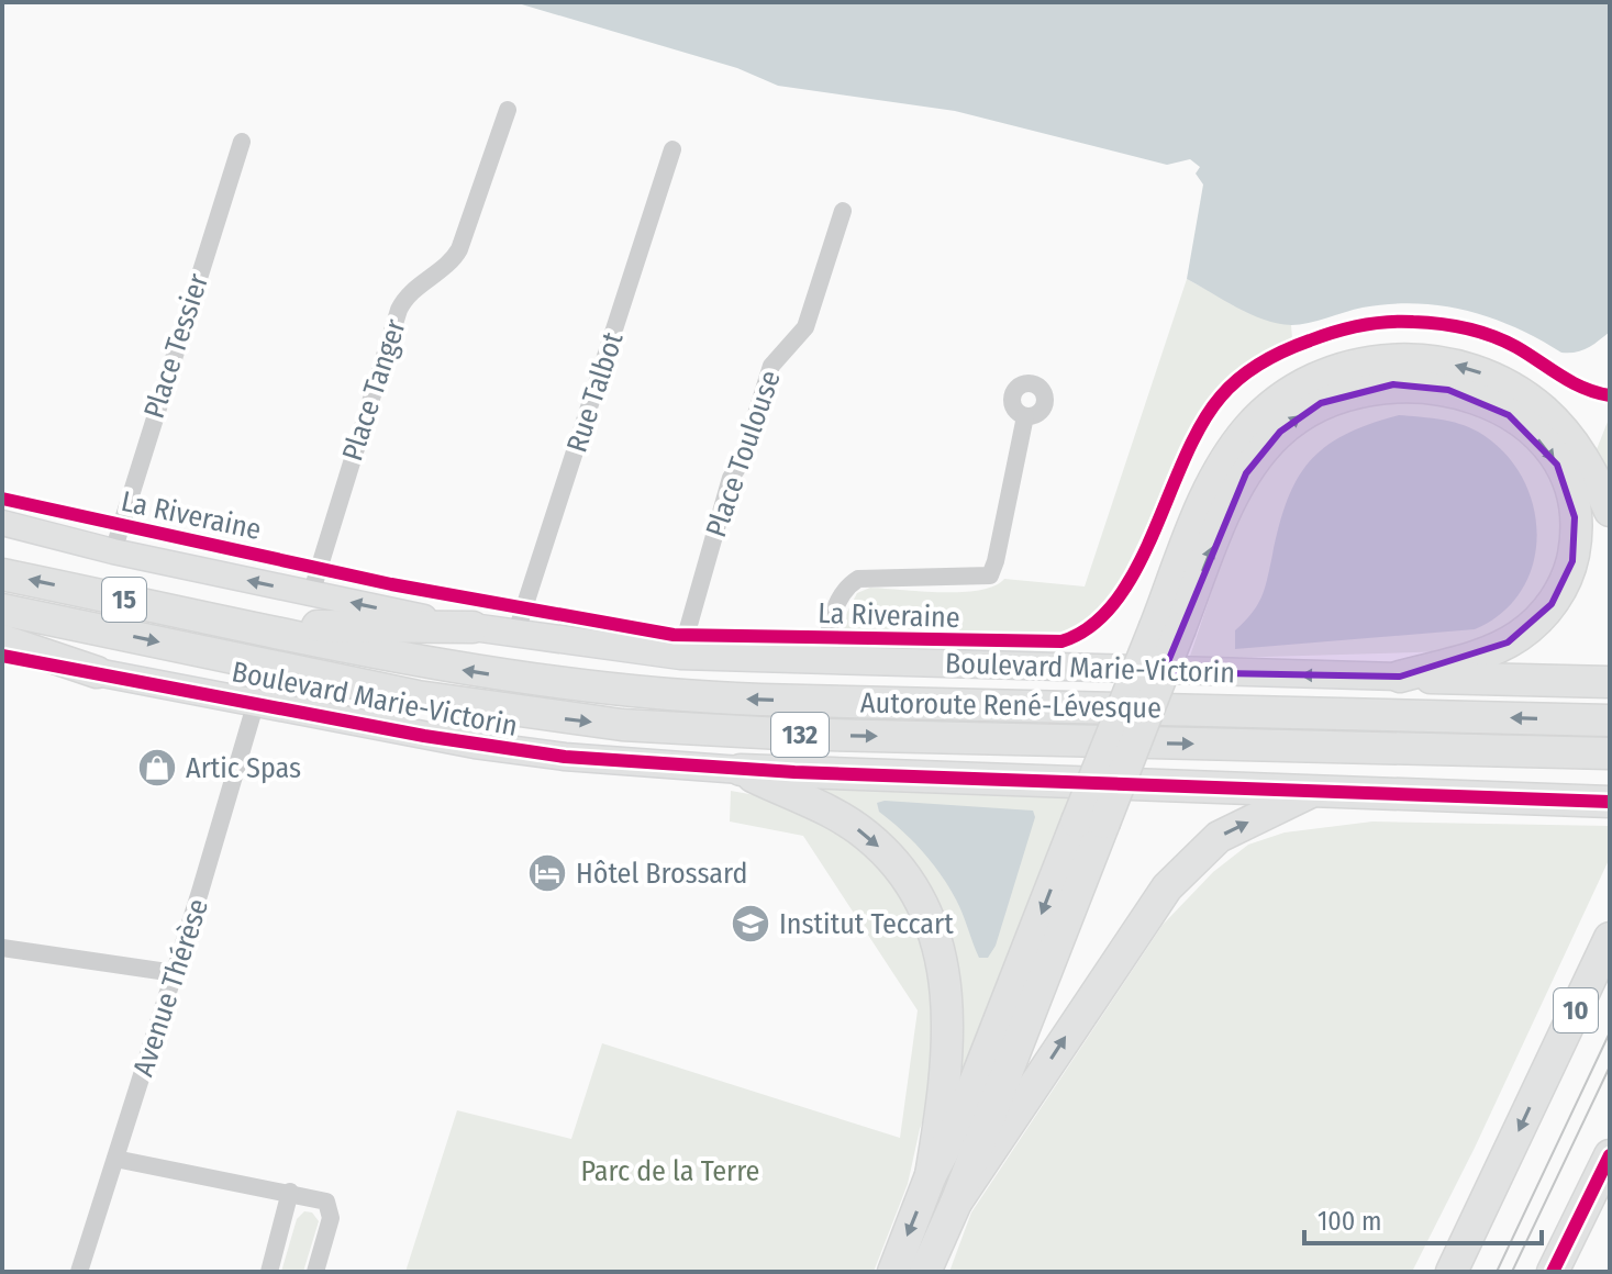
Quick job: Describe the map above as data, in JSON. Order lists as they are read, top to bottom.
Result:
{
  "streets": {
    "highway": [
      "15",
      "Autoroute René-Lévesque",
      "132",
      "10"
    ],
    "main road": ["Boulevard Marie-Victorin"],
    "street": [
      "Place Tessier",
      "Place Tanger",
      "Rue Talbot",
      "Place Toulouse",
      "Avenue Thérèse"
    ],
    "cycle path": ["La Riveraine"]
  },
  "crossings": [
    ["Place Tessier", "Boulevard Marie-Victorin"],
    ["Place Tanger", "Boulevard Marie-Victorin"],
    ["Rue Talbot", "Boulevard Marie-Victorin"],
    ["Place Toulouse", "Boulevard Marie-Victorin"],
    ["Boulevard Marie-Victorin", "Avenue Thérèse"]
  ],
  "parks": ["Parc de la Terre"],
  "places": {
    "shop": ["Artic Spas"],
    "hotel": ["Hôtel Brossard"],
    "school or university": ["Institut Teccart"]
  },
  "scale_bar": "100 m"
}
